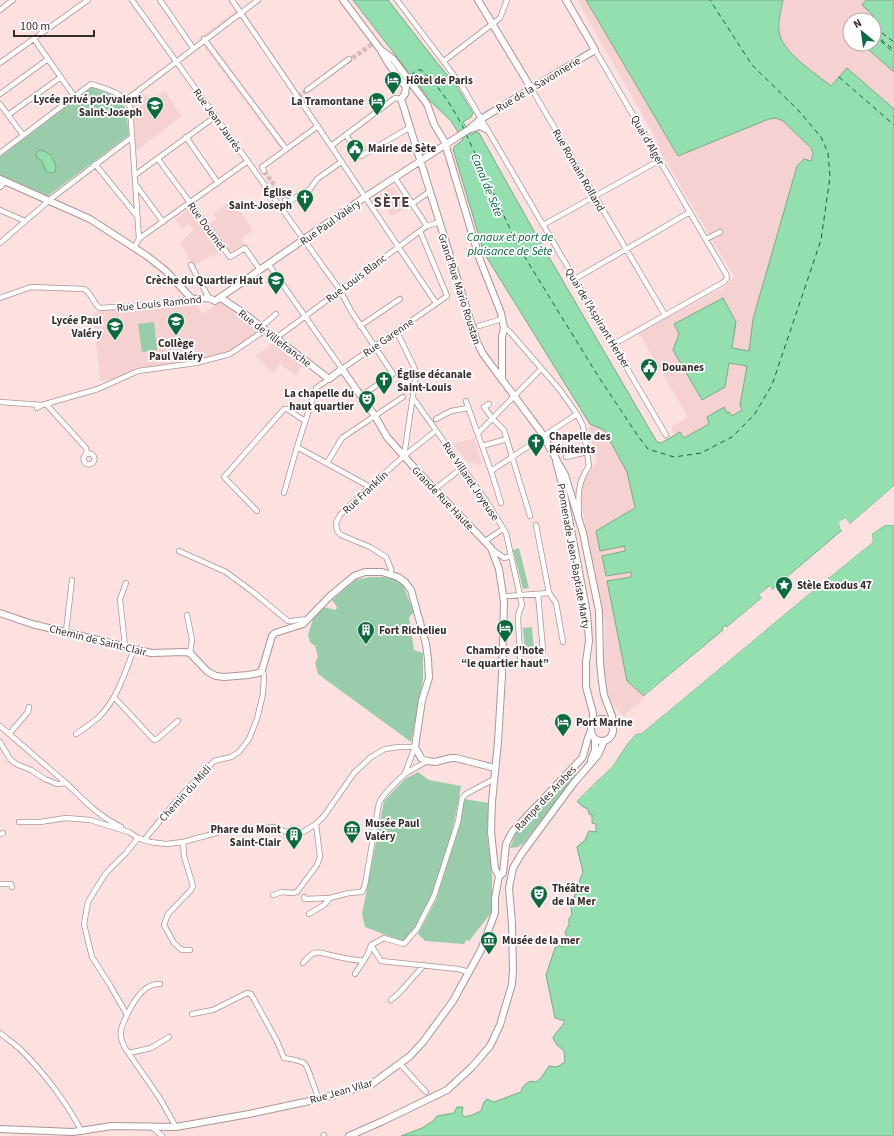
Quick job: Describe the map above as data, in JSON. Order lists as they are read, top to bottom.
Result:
{
  "streets": {
    "street": [
      "Rue de la Savonnerie",
      "Rue Jean Jaurès",
      "Quai d'Alger",
      "Rue Romain Rolland",
      "Rue Paul Valéry",
      "Rue Doumet",
      "Rue Louis Blanc",
      "Grand'Rue Mario Roustan",
      "Rue Louis Ramond",
      "Quai de l'Aspirant Herber",
      "Rue Garenne",
      "Rue de Villefranche",
      "Rue Villaret Joyeuse",
      "Rue Franklin",
      "Grande Rue Haute",
      "Promenade Jean-Baptiste Marty",
      "Chemin de Saint-Clair",
      "Chemin du Midi",
      "Rampe des Arabes",
      "Rue Jean Vilar"
    ]
  },
  "crossings": [
    ["Rue de la Savonnerie", "Quai d'Alger"],
    ["Rue de la Savonnerie", "Rue Romain Rolland"],
    ["Rue de la Savonnerie", "Rue Paul Valéry"],
    ["Rue de la Savonnerie", "Quai de l'Aspirant Herber"],
    ["Rue Jean Jaurès", "Rue Paul Valéry"],
    ["Rue Jean Jaurès", "Rue Louis Blanc"],
    ["Rue Jean Jaurès", "Rue Garenne"],
    ["Rue Jean Jaurès", "Grande Rue Haute"],
    ["Quai d'Alger", "Rue Romain Rolland"],
    ["Rue Paul Valéry", "Rue Doumet"],
    ["Rue Paul Valéry", "Grand'Rue Mario Roustan"],
    ["Rue Paul Valéry", "Rue Louis Ramond"],
    ["Rue Paul Valéry", "Rue de Villefranche"],
    ["Rue Paul Valéry", "Grande Rue Haute"],
    ["Rue Louis Blanc", "Grand'Rue Mario Roustan"],
    ["Rue Louis Blanc", "Rue Garenne"],
    ["Rue Louis Blanc", "Rue de Villefranche"],
    ["Rue Louis Blanc", "Grande Rue Haute"],
    ["Rue Louis Ramond", "Rue de Villefranche"],
    ["Rue Garenne", "Rue de Villefranche"],
    ["Rue Garenne", "Grande Rue Haute"],
    ["Rue Franklin", "Grande Rue Haute"],
    ["Grande Rue Haute", "Rue Jean Vilar"],
    ["Promenade Jean-Baptiste Marty", "Rampe des Arabes"],
    ["Rampe des Arabes", "Rue Jean Vilar"]
  ],
  "districts": ["SÈTE"],
  "water": ["Canal de Sète", "Canaux et port de plaisance de Sète"],
  "places": {
    "hotel": [
      "Hôtel de Paris",
      "La Tramontane",
      "Chambre d'hote “le quartier haut”",
      "Port Marine"
    ],
    "school or university": [
      "Lycée privé polyvalent Saint-Joseph",
      "Crèche du Quartier Haut",
      "Collège Paul Valéry",
      "Lycée Paul Valéry"
    ],
    "public building": ["Mairie de Sète", "Douanes"],
    "church": ["Église Saint-Joseph", "Église décanale Saint-Louis", "Chapelle des Pénitents"],
    "theatre": ["La chapelle du haut quartier", "Théâtre de la Mer"],
    "place": ["Stèle Exodus 47"],
    "building": ["Fort Richelieu", "Phare du Mont Saint-Clair"],
    "museum": ["Musée Paul Valéry", "Musée de la mer"]
  },
  "scale_bar": "100 m",
  "north": "top left"
}
